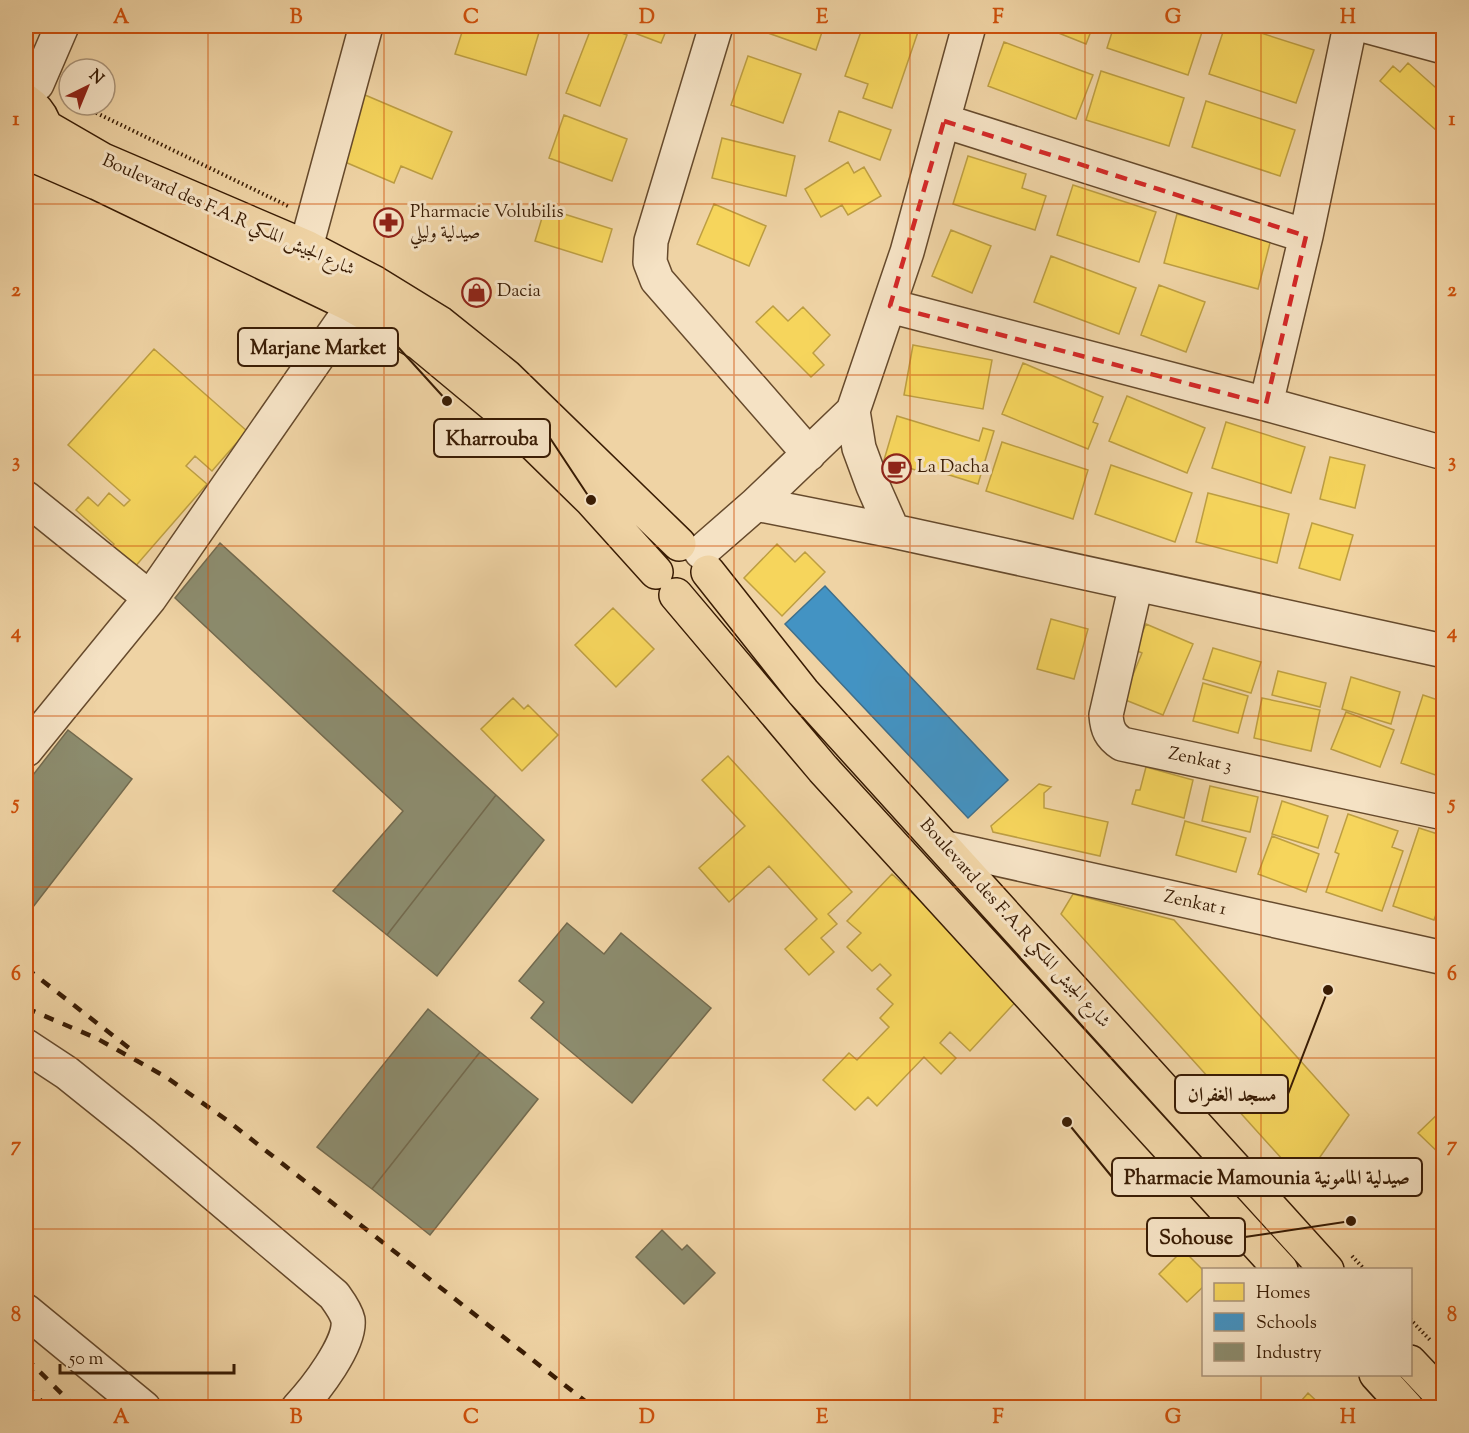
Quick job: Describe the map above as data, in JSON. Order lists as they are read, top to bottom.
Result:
{
  "streets": {
    "main road": ["Boulevard des F.A.R شارع الجيش الملكي"],
    "street": ["Zenkat 3", "Zenkat 1"]
  },
  "crossings": [
    ["Boulevard des F.A.R شارع الجيش الملكي", "Zenkat 1"]
  ],
  "places": {
    "pharmacy": ["Pharmacie Volubilis صيدلية وليلي"],
    "shop": ["Dacia"],
    "other": [
      "Marjane Market",
      "Kharrouba",
      "مسجد الغفران",
      "Pharmacie Mamounia صيدلية المامونية",
      "Sohouse"
    ],
    "cafe": ["La Dacha"]
  },
  "legend": ["Homes", "Schools", "Industry"],
  "scale_bar": "50 m",
  "north": "top right",
  "grid": {
    "columns": [
      "A",
      "B",
      "C",
      "D",
      "E",
      "F",
      "G",
      "H"
    ],
    "rows": [
      "1",
      "2",
      "3",
      "4",
      "5",
      "6",
      "7",
      "8"
    ]
  }
}
